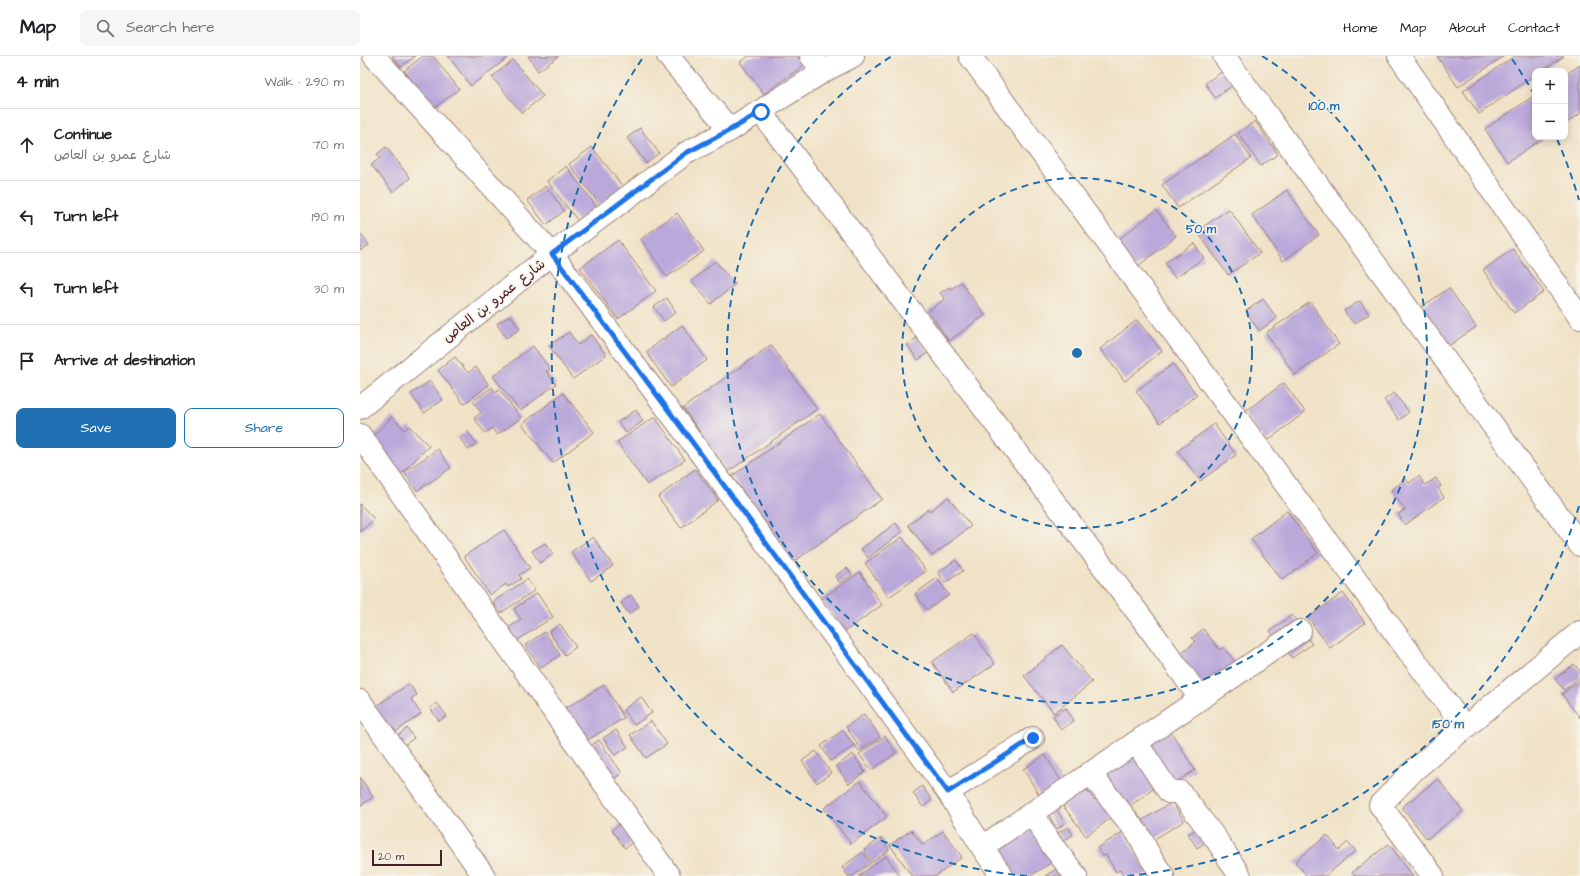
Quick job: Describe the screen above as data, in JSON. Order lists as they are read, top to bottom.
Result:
{
  "streets": {
    "street": ["شارع عمرو بن العاص"]
  },
  "scale_bar": "20 m",
  "page": {
    "header": "Map",
    "search": "Search here",
    "nav": [
      "Home",
      "Map",
      "About",
      "Contact"
    ],
    "heading": ["4 min", "Walk · 290 m"],
    "map_buttons": ["+", "−"],
    "list": [
      ["Continue", "شارع عمرو بن العاص", "70 m"],
      ["Turn left", "190 m"],
      ["Turn left", "30 m"],
      "Arrive at destination"
    ],
    "buttons": ["Save", "Share"],
    "scale": "20 m"
  },
  "rings": ["100 m", "50 m", "150 m"]
}
